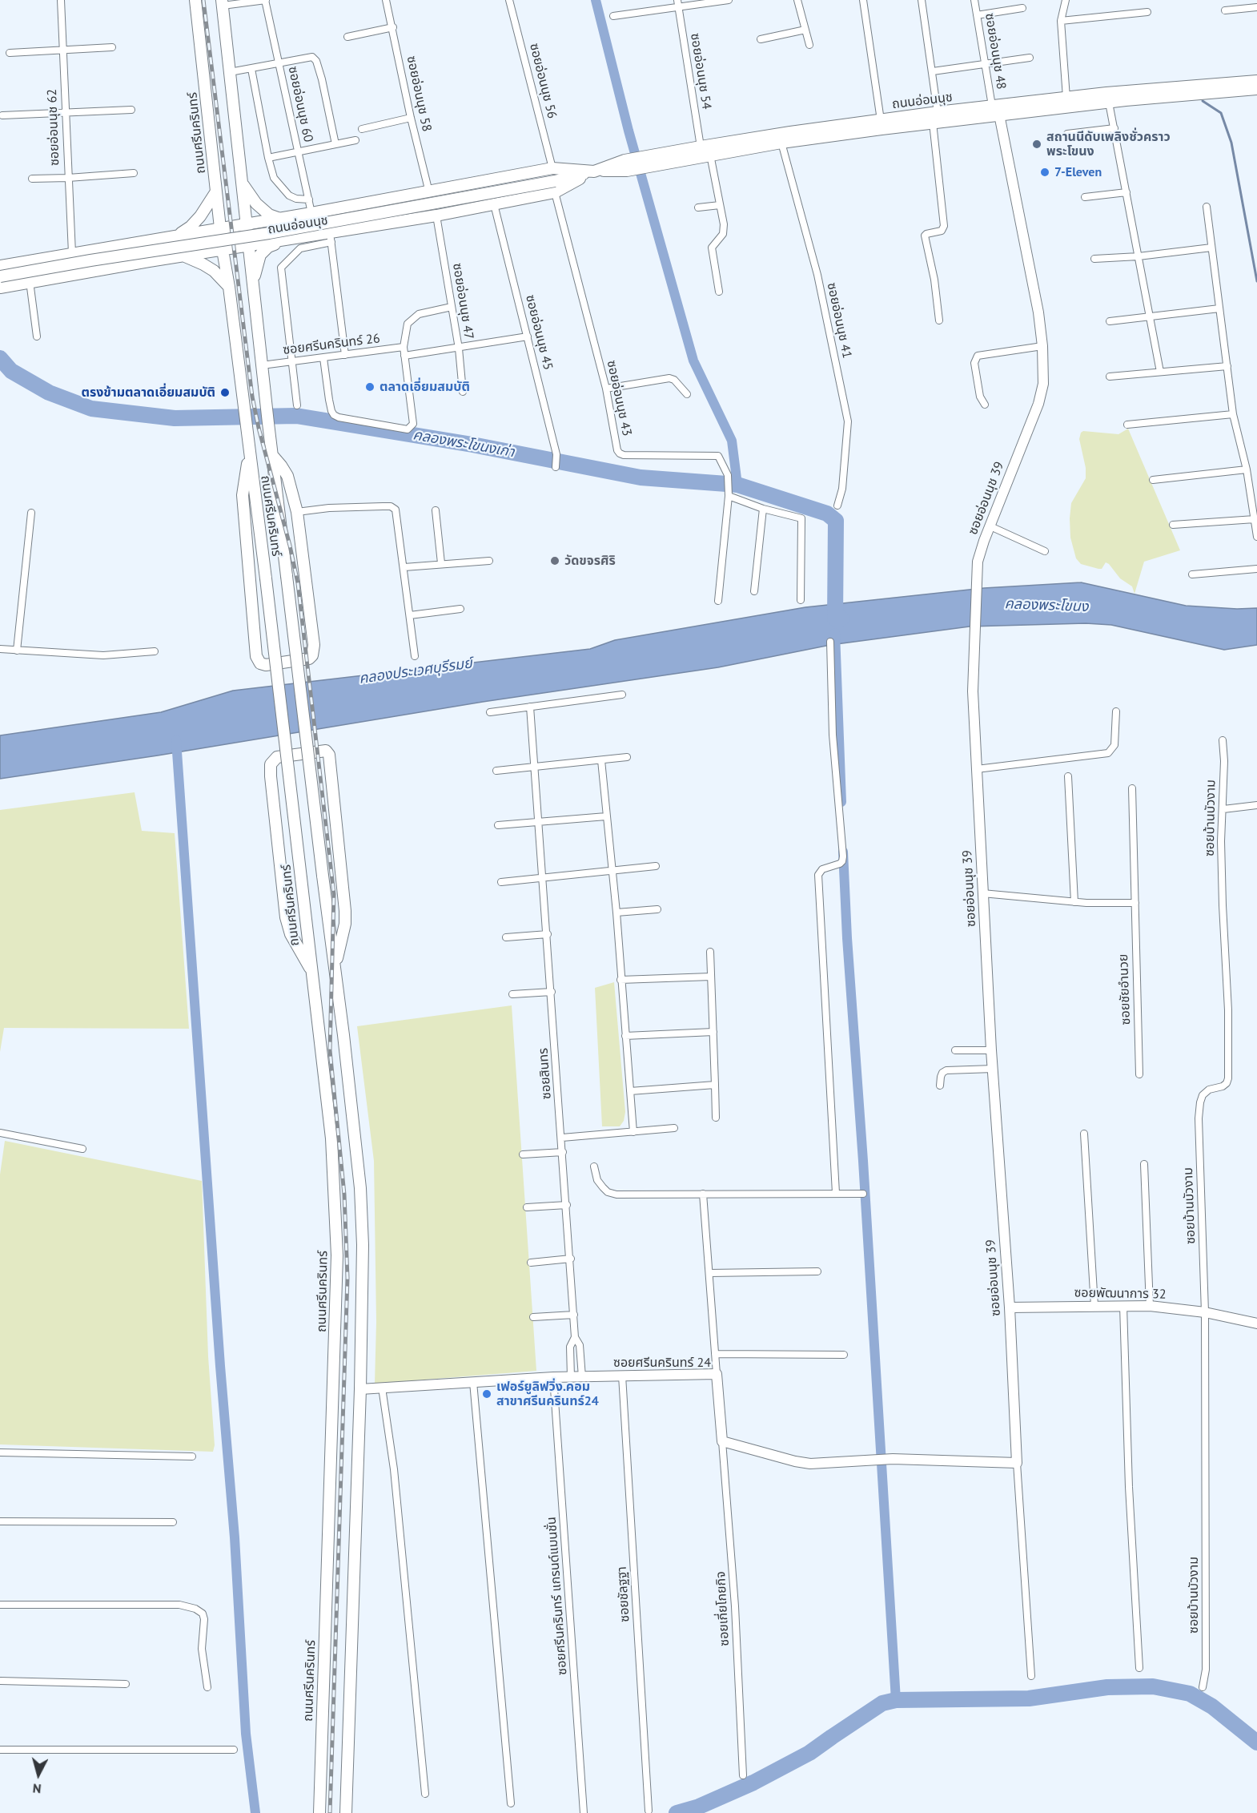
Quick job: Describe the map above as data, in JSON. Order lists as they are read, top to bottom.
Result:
{
  "streets": {
    "main road": ["ถนนอ่อนนุช", "ถนนศรีนครินทร์"],
    "street": [
      "ซอยอ่อนนุช 48",
      "ซอยอ่อนนุช 54",
      "ซอยอ่อนนุช 56",
      "ซอยอ่อนนุช 58",
      "ซอยอ่อนนุช 60",
      "ซอยอ่อนนุช 62",
      "ซอยอ่อนนุช 47",
      "ซอยอ่อนนุช 41",
      "ซอยอ่อนนุช 45",
      "ซอยศรีนครินทร์ 26",
      "ซอยอ่อนนุช 43",
      "ซอยอ่อนนุช 39",
      "ซอยบ้านบัวงาม",
      "ซอยชัยอำนวย",
      "ซอยสินทร",
      "ซอยพัฒนาการ 32",
      "ซอยศรีนครินทร์ 24",
      "ซอยชัลฐฐา",
      "ซอยศรีนครินทร์ แกรนด์แมนชั่น",
      "ซอยเกี่ยโกยกิจ"
    ]
  },
  "crossings": [
    ["ซอยอ่อนนุช 48", "ถนนอ่อนนุช"],
    ["ซอยอ่อนนุช 48", "ซอยอ่อนนุช 39"],
    ["ซอยอ่อนนุช 54", "ถนนอ่อนนุช"],
    ["ซอยอ่อนนุช 56", "ถนนอ่อนนุช"],
    ["ซอยอ่อนนุช 58", "ถนนอ่อนนุช"],
    ["ถนนอ่อนนุช", "ซอยอ่อนนุช 60"],
    ["ถนนอ่อนนุช", "ซอยอ่อนนุช 62"],
    ["ถนนอ่อนนุช", "ถนนศรีนครินทร์"],
    ["ถนนอ่อนนุช", "ซอยอ่อนนุช 47"],
    ["ถนนอ่อนนุช", "ซอยอ่อนนุช 41"],
    ["ถนนอ่อนนุช", "ซอยอ่อนนุช 45"],
    ["ถนนอ่อนนุช", "ซอยอ่อนนุช 43"],
    ["ถนนอ่อนนุช", "ซอยอ่อนนุช 39"],
    ["ถนนศรีนครินทร์", "ซอยศรีนครินทร์ 26"],
    ["ถนนศรีนครินทร์", "ซอยศรีนครินทร์ 24"],
    ["ซอยอ่อนนุช 39", "ซอยพัฒนาการ 32"],
    ["ซอยบ้านบัวงาม", "ซอยพัฒนาการ 32"],
    ["ซอยสินทร", "ซอยศรีนครินทร์ 24"],
    ["ซอยศรีนครินทร์ 24", "ซอยชัลฐฐา"],
    ["ซอยศรีนครินทร์ 24", "ซอยศรีนครินทร์ แกรนด์แมนชั่น"],
    ["ซอยศรีนครินทร์ 24", "ซอยเกี่ยโกยกิจ"]
  ],
  "water": ["คลองพระโขนงเก่า", "คลองพระโขนง", "คลองประเวศบุรีรมย์"],
  "places": [
    "สถานนีดับเพลิงชั่วคราว พระโขนง",
    "7-Eleven",
    "ตลาดเอี่ยมสมบัติ",
    "ตรงข้ามตลาดเอี่ยมสมบัติ",
    "วัดขจรศิริ",
    "เฟอร์ยูลิฟวิ่ง.คอม สาขาศรีนครินทร์24"
  ],
  "north": "bottom"
}
